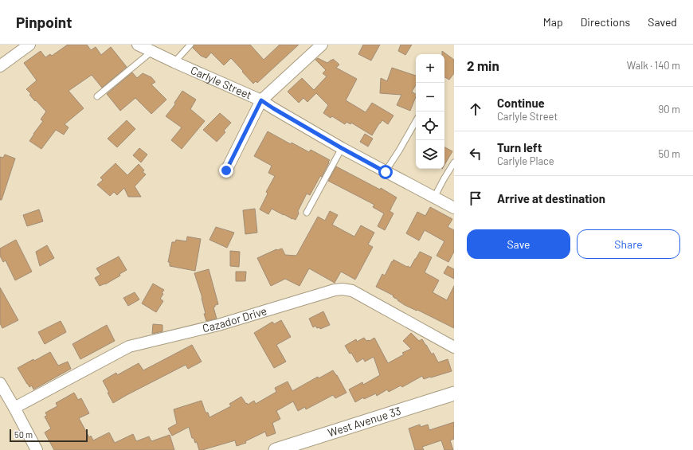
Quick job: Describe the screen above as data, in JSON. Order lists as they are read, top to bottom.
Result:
{
  "streets": {
    "street": ["Carlyle Street", "Cazador Drive", "West Avenue 33"]
  },
  "scale_bar": "50 m",
  "page": {
    "header": "Pinpoint",
    "nav": ["Map", "Directions", "Saved"],
    "heading": ["2 min", "Walk · 140 m"],
    "map_buttons": ["+", "−"],
    "list": [
      ["Continue", "Carlyle Street", "90 m"],
      ["Turn left", "Carlyle Place", "50 m"],
      "Arrive at destination"
    ],
    "buttons": ["Save", "Share"],
    "scale": "50 m"
  }
}
